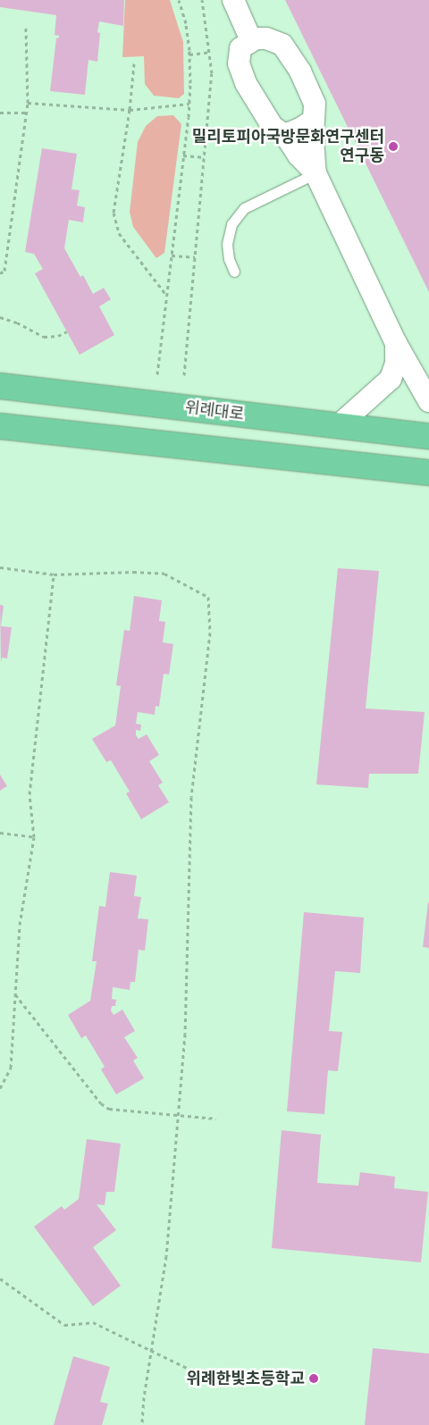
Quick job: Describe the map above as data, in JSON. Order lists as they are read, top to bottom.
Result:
{
  "streets": {
    "main road": ["위례대로"]
  },
  "places": ["밀리토피아국방문화연구센터 연구동", "위례한빛초등학교"]
}
